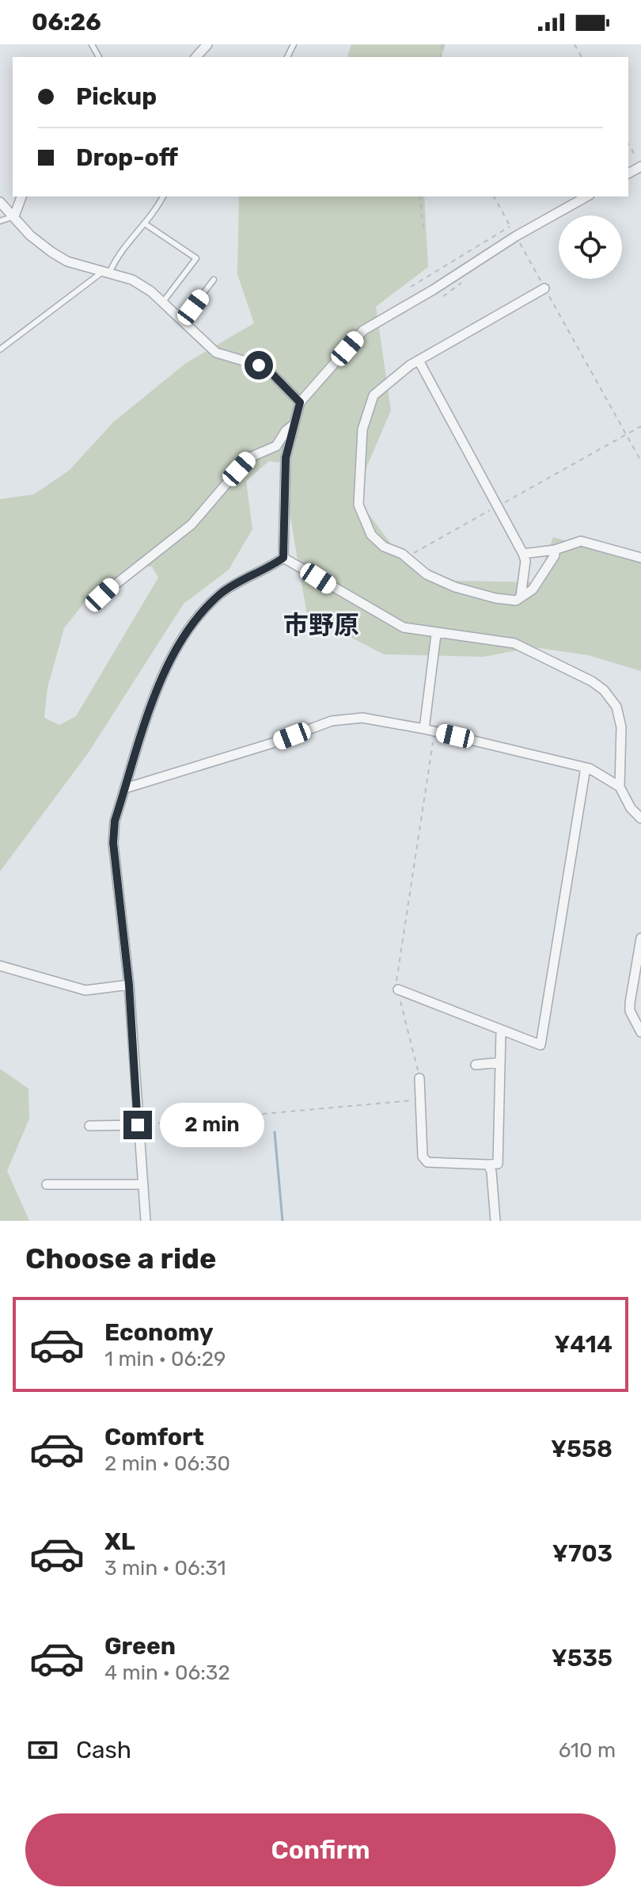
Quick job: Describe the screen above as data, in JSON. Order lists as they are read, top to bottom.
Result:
{
  "districts": ["市野原"],
  "page": {
    "status": "06:26",
    "banner": ["Pickup", "Drop-off"],
    "bubble": "2 min",
    "heading": "Choose a ride",
    "list": [
      {
        "name": "Economy",
        "note": "1 min · 06:29",
        "value": "¥414"
      },
      {
        "name": "Comfort",
        "note": "2 min · 06:30",
        "value": "¥558"
      },
      {
        "name": "XL",
        "note": "3 min · 06:31",
        "value": "¥703"
      },
      {
        "name": "Green",
        "note": "4 min · 06:32",
        "value": "¥535"
      }
    ],
    "pay": ["Cash", "610 m"],
    "buttons": "Confirm"
  }
}
